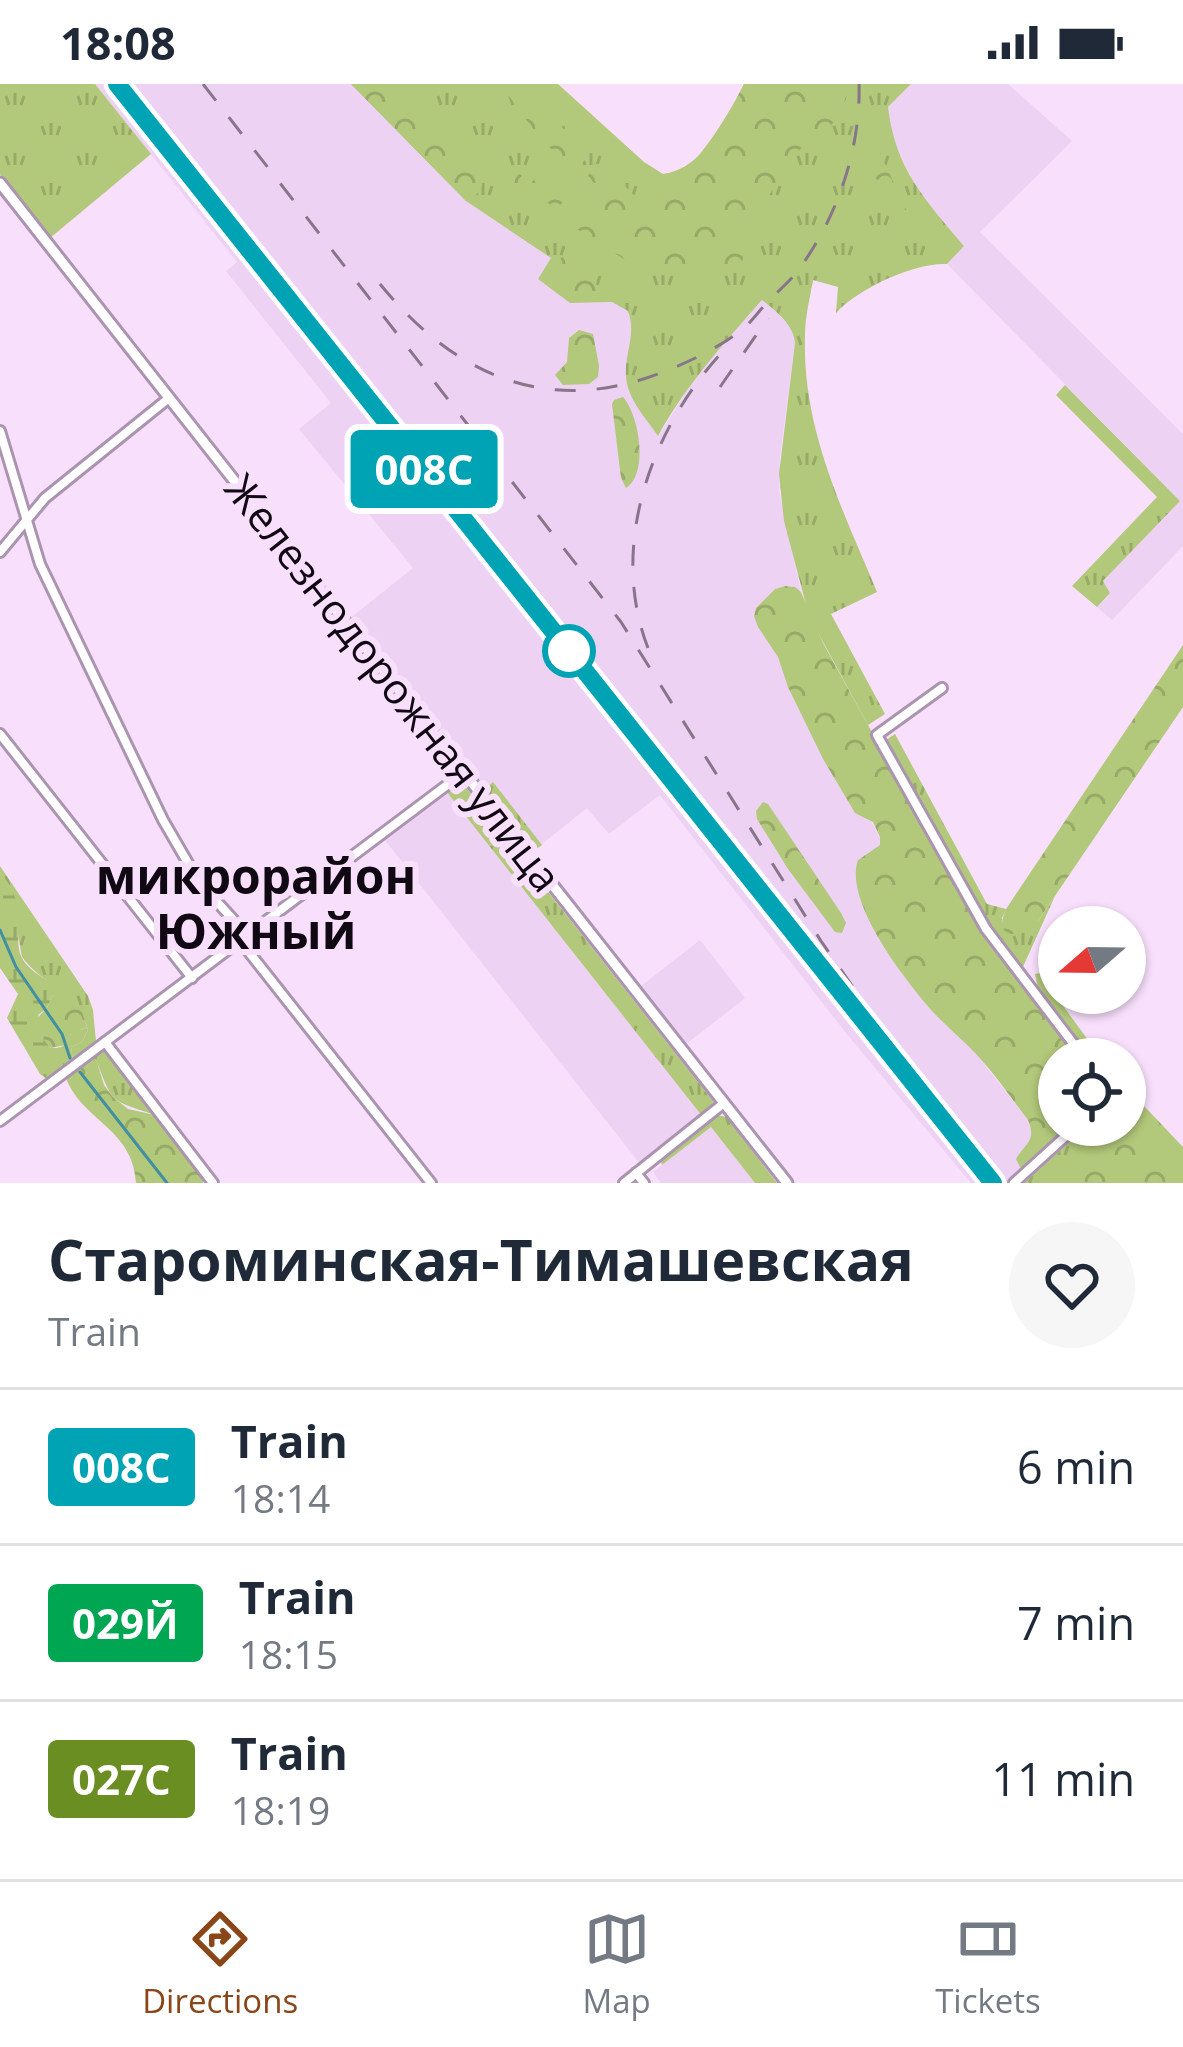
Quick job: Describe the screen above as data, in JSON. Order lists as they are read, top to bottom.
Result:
{
  "streets": {
    "main road": ["Железнодорожная улица"]
  },
  "districts": ["микрорайон Южный"],
  "north": "left",
  "page": {
    "status": "18:08",
    "on_map": "008С",
    "heading": ["Староминская-Тимашевская", "Train"],
    "list": [
      {
        "mark": "008С",
        "name": "Train",
        "note": "18:14",
        "value": "6 min"
      },
      {
        "mark": "029Й",
        "name": "Train",
        "note": "18:15",
        "value": "7 min"
      },
      {
        "mark": "027С",
        "name": "Train",
        "note": "18:19",
        "value": "11 min"
      }
    ],
    "tabs": ["Directions", "Map", "Tickets"]
  }
}
